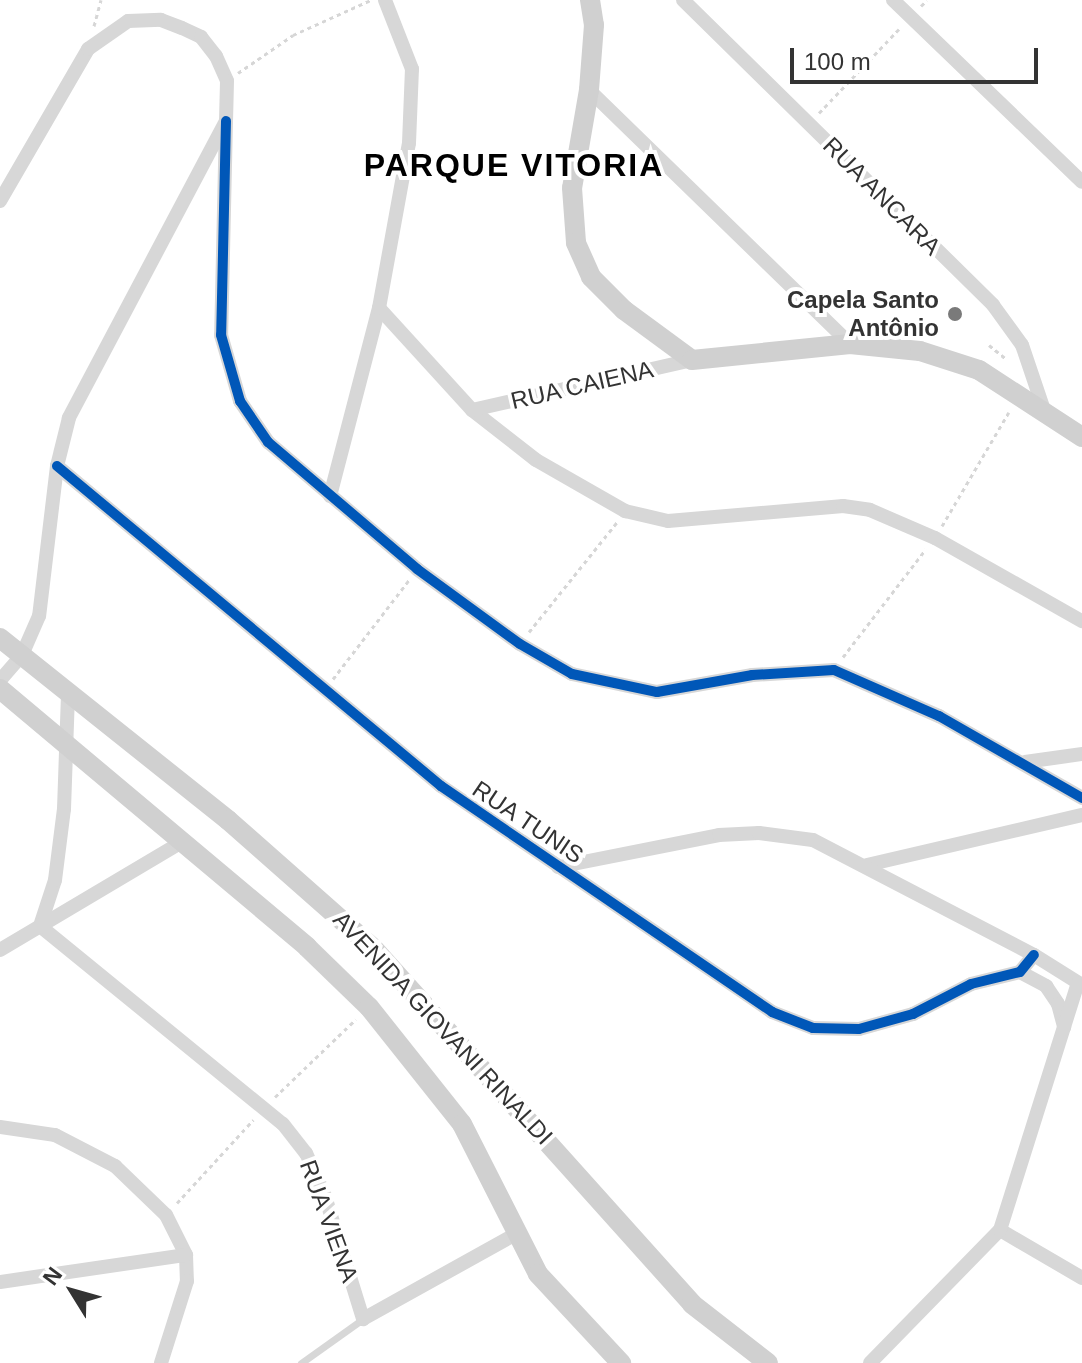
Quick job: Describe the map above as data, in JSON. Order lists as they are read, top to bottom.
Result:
{
  "streets": {
    "street": [
      "RUA ANCARA",
      "RUA CAIENA",
      "RUA TUNIS",
      "AVENIDA GIOVANI RINALDI",
      "RUA VIENA"
    ]
  },
  "districts": ["PARQUE VITORIA"],
  "places": ["Capela Santo Antônio"],
  "scale_bar": "100 m",
  "north": "top left"
}
